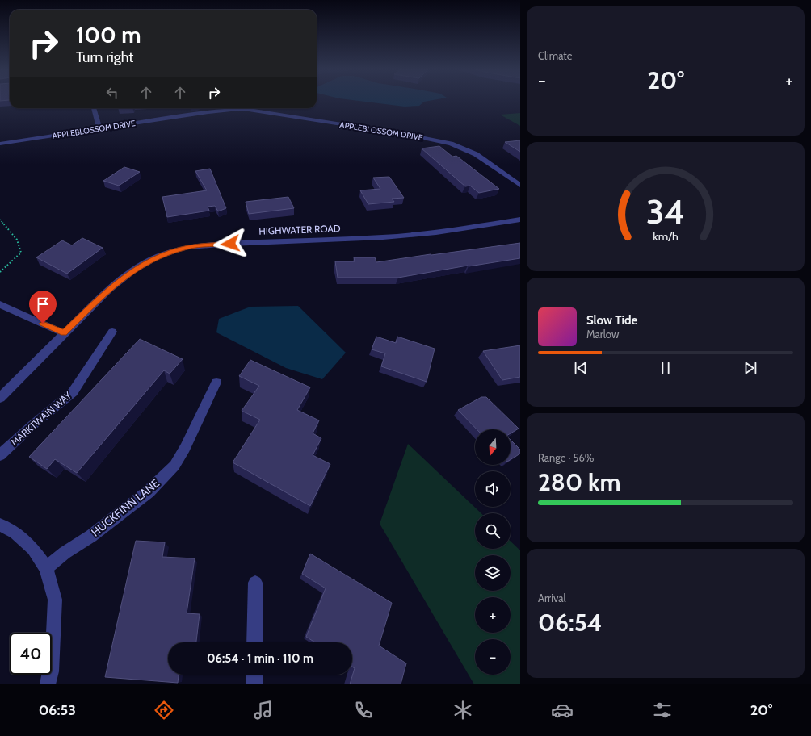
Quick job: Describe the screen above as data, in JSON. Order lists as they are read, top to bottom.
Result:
{
  "streets": {
    "street": [
      "APPLEBLOSSOM DRIVE",
      "HIGHWATER ROAD",
      "MARKTWAIN WAY",
      "HUCKFINN LANE"
    ]
  },
  "north": "bottom",
  "page": {
    "tile": [
      "Climate",
      ["Range · 56%", "280 km"],
      ["Arrival", "06:54"]
    ],
    "turn": ["100 m", "Turn right"],
    "heat": ["−", "20°", "+"],
    "song": ["Slow Tide", "Marlow"],
    "map_buttons": ["+", "−"],
    "limit": "40",
    "trip": "06:54 · 1 min · 110 m",
    "tabs": ["06:53", "20°"],
    "gauge": ["34", "km/h"]
  }
}
